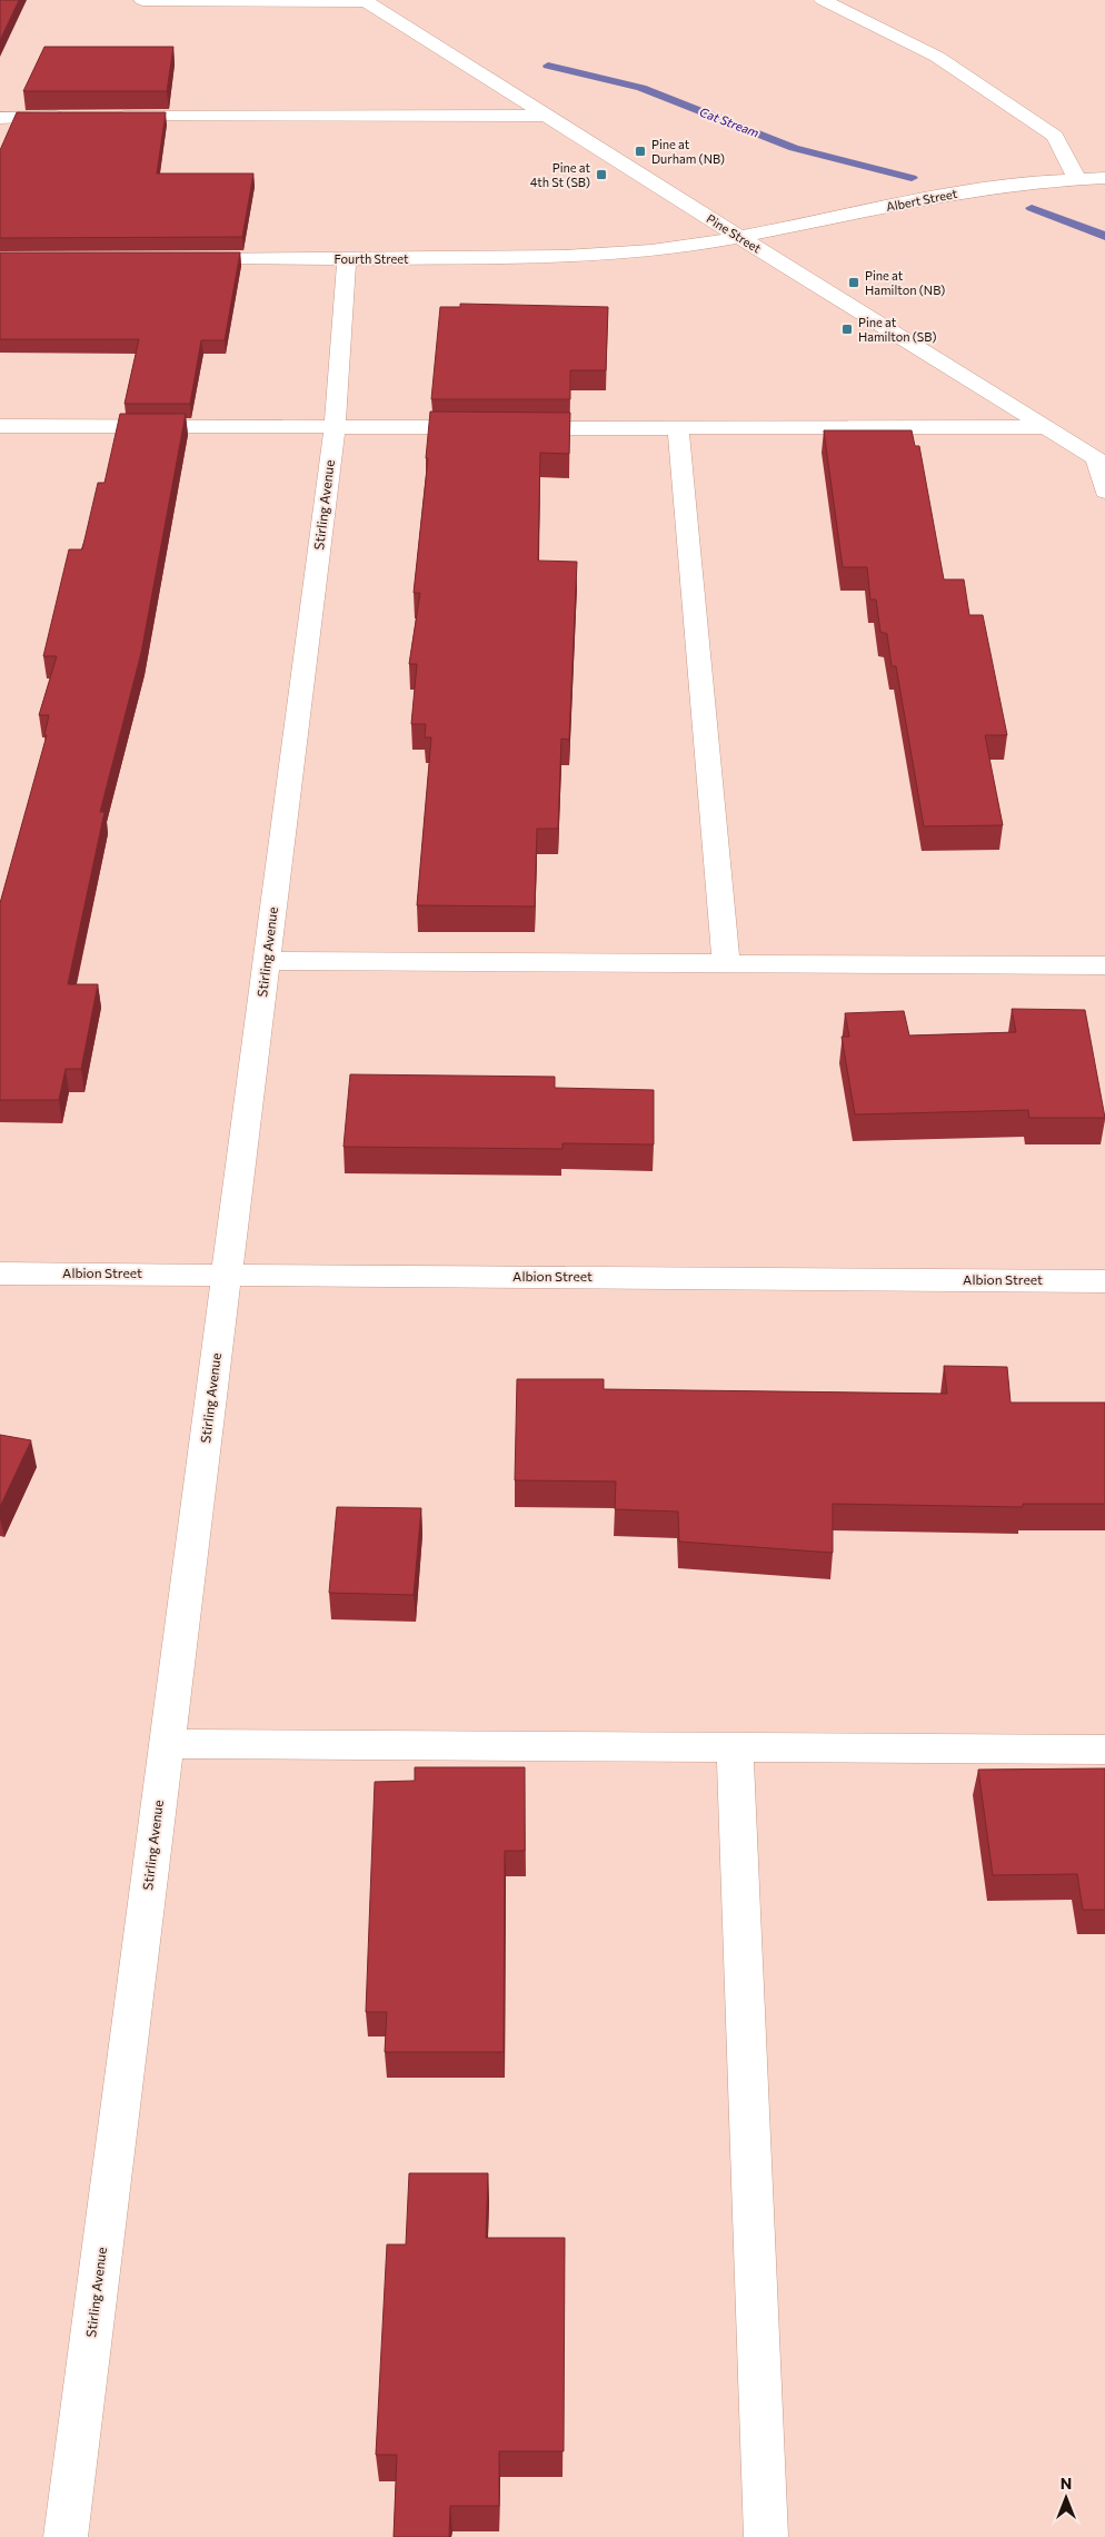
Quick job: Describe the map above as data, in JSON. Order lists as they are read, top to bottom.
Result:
{
  "streets": {
    "street": [
      "Albert Street",
      "Pine Street",
      "Fourth Street",
      "Stirling Avenue",
      "Albion Street"
    ]
  },
  "crossings": [
    ["Albert Street", "Pine Street"],
    ["Albert Street", "Fourth Street"],
    ["Pine Street", "Fourth Street"],
    ["Fourth Street", "Stirling Avenue"],
    ["Stirling Avenue", "Albion Street"]
  ],
  "water": ["Cat Stream"],
  "places": {
    "transit": [
      "Pine at Durham (NB)",
      "Pine at 4th St (SB)",
      "Pine at Hamilton (NB)",
      "Pine at Hamilton (SB)"
    ]
  },
  "north": "top"
}
